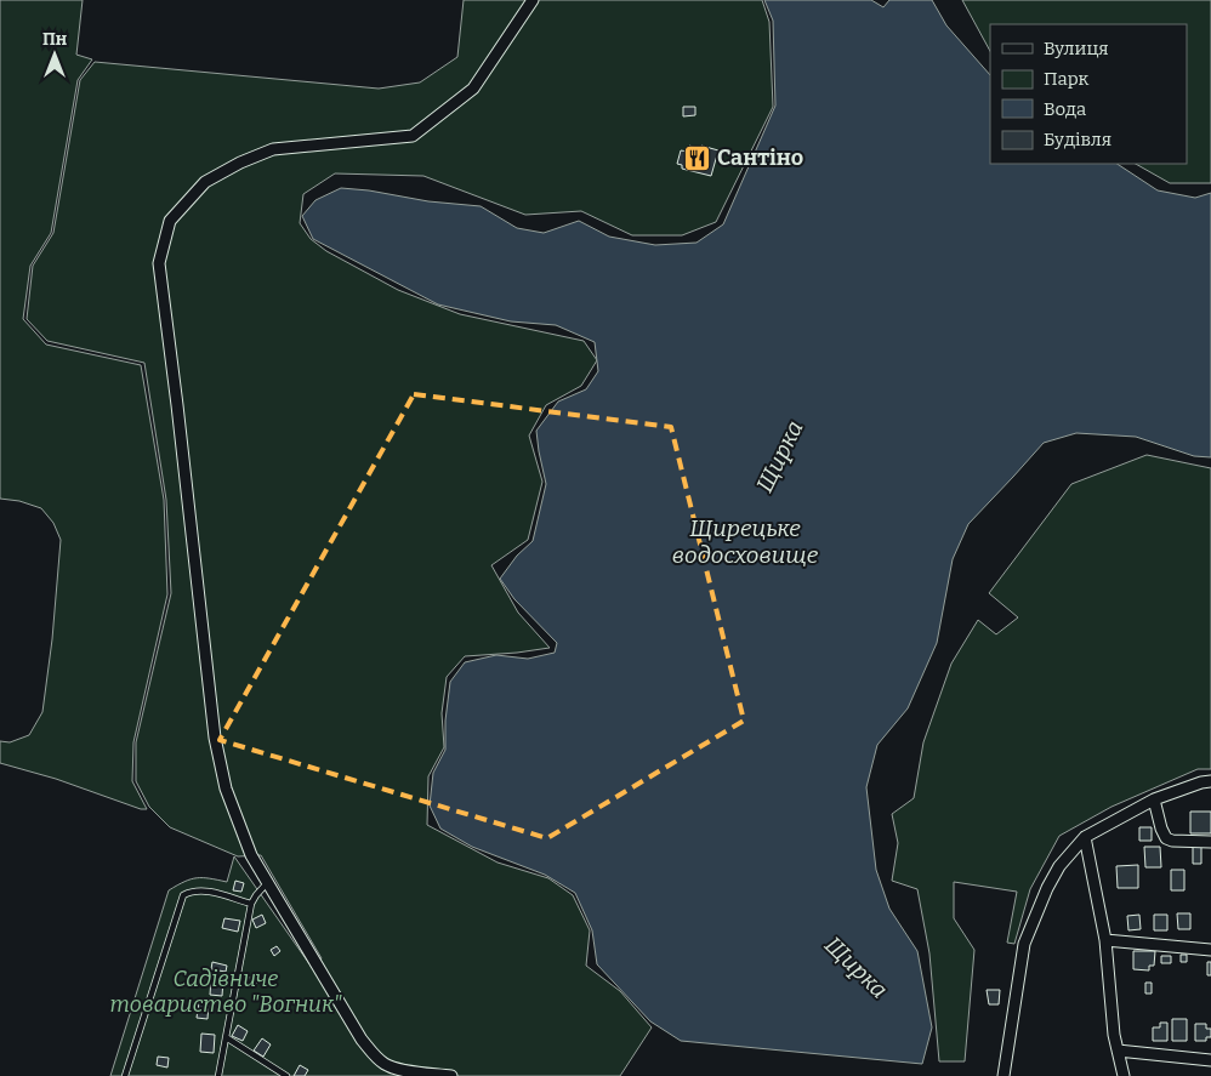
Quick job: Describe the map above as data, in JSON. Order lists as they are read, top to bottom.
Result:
{
  "water": ["Щирка", "Щирецьке водосховище"],
  "parks": ["Садівниче товариство \"Вогник\""],
  "places": {
    "restaurant": ["Сантіно"]
  },
  "legend": [
    "Вулиця",
    "Парк",
    "Вода",
    "Будівля"
  ],
  "north": "top"
}
